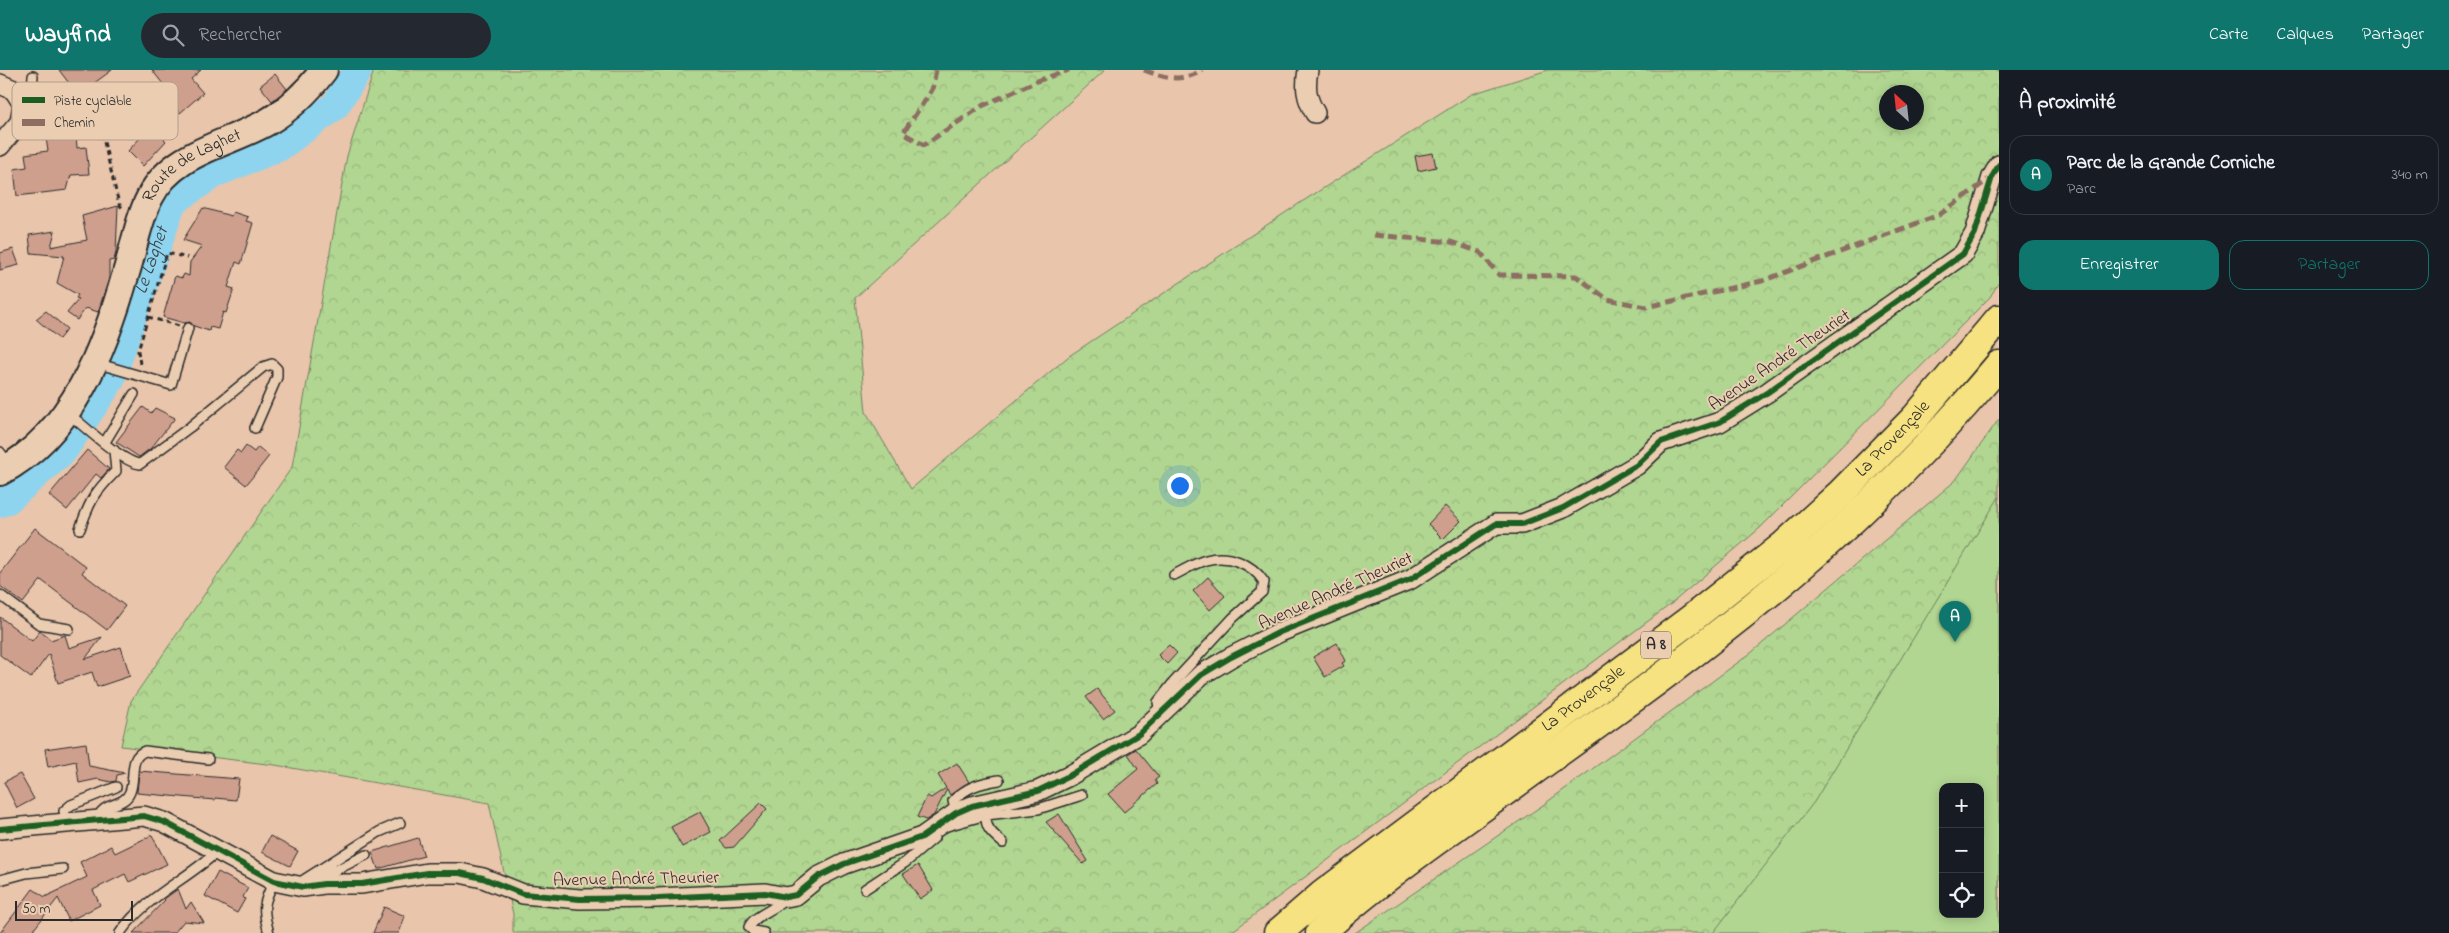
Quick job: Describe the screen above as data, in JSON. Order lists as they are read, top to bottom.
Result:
{
  "streets": {
    "highway": ["La Provençale", "A 8"],
    "main road": ["Route de Laghet"],
    "street": ["Avenue André Theuriet", "Avenue André Theurier"]
  },
  "water": ["Le Laghet"],
  "legend": ["Piste cyclable", "Chemin"],
  "scale_bar": "50 m",
  "north": "top left",
  "page": {
    "header": "Wayfind",
    "search": "Rechercher",
    "nav": ["Carte", "Calques", "Partager"],
    "heading": "À proximité",
    "list": [
      {
        "mark": "A",
        "name": "Parc de la Grande Corniche",
        "note": "Parc",
        "value": "340 m"
      }
    ],
    "buttons": ["Enregistrer", "Partager"],
    "pins": "A",
    "map_buttons": ["+", "−"],
    "scale": "50 m"
  }
}
